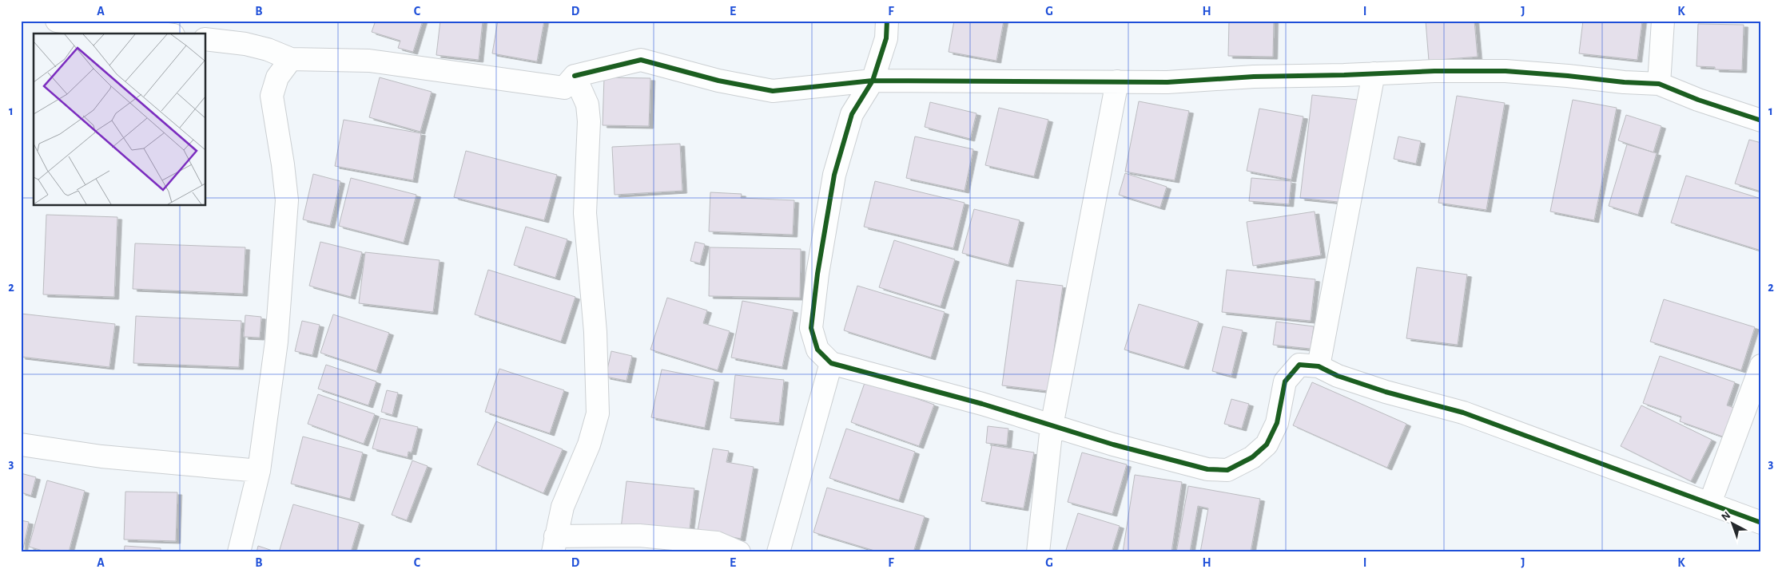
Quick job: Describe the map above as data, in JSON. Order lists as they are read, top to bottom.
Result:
{
  "north": "top left",
  "grid": {
    "columns": [
      "A",
      "B",
      "C",
      "D",
      "E",
      "F",
      "G",
      "H",
      "I",
      "J",
      "K"
    ],
    "rows": ["1", "2", "3"]
  }
}
